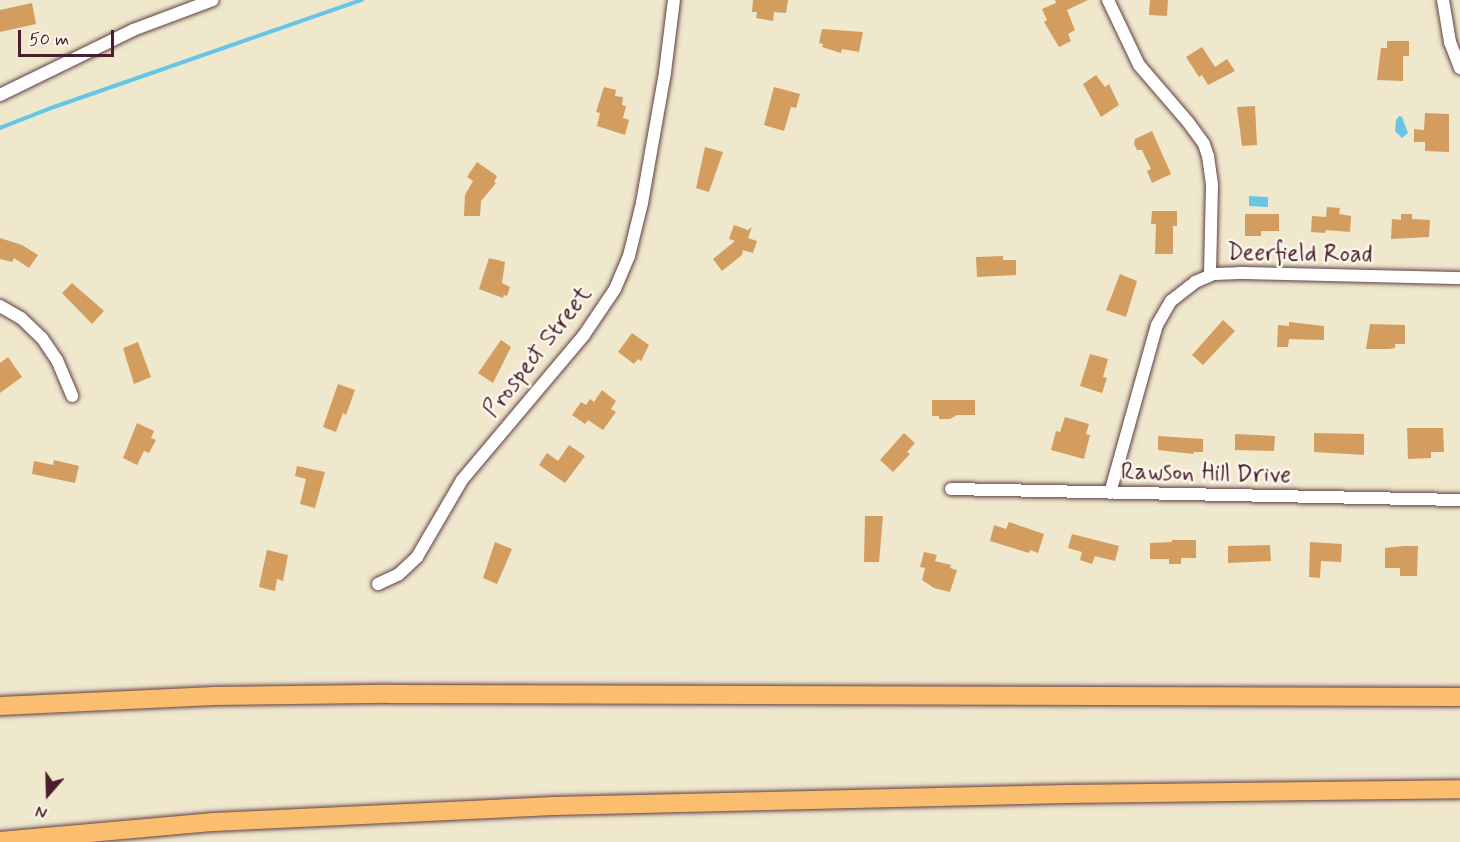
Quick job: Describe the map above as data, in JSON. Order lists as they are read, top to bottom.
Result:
{
  "streets": {
    "street": ["Deerfield Road", "Prospect Street", "Rawson Hill Drive"]
  },
  "crossings": [
    ["Deerfield Road", "Rawson Hill Drive"]
  ],
  "scale_bar": "50 m",
  "north": "bottom"
}
